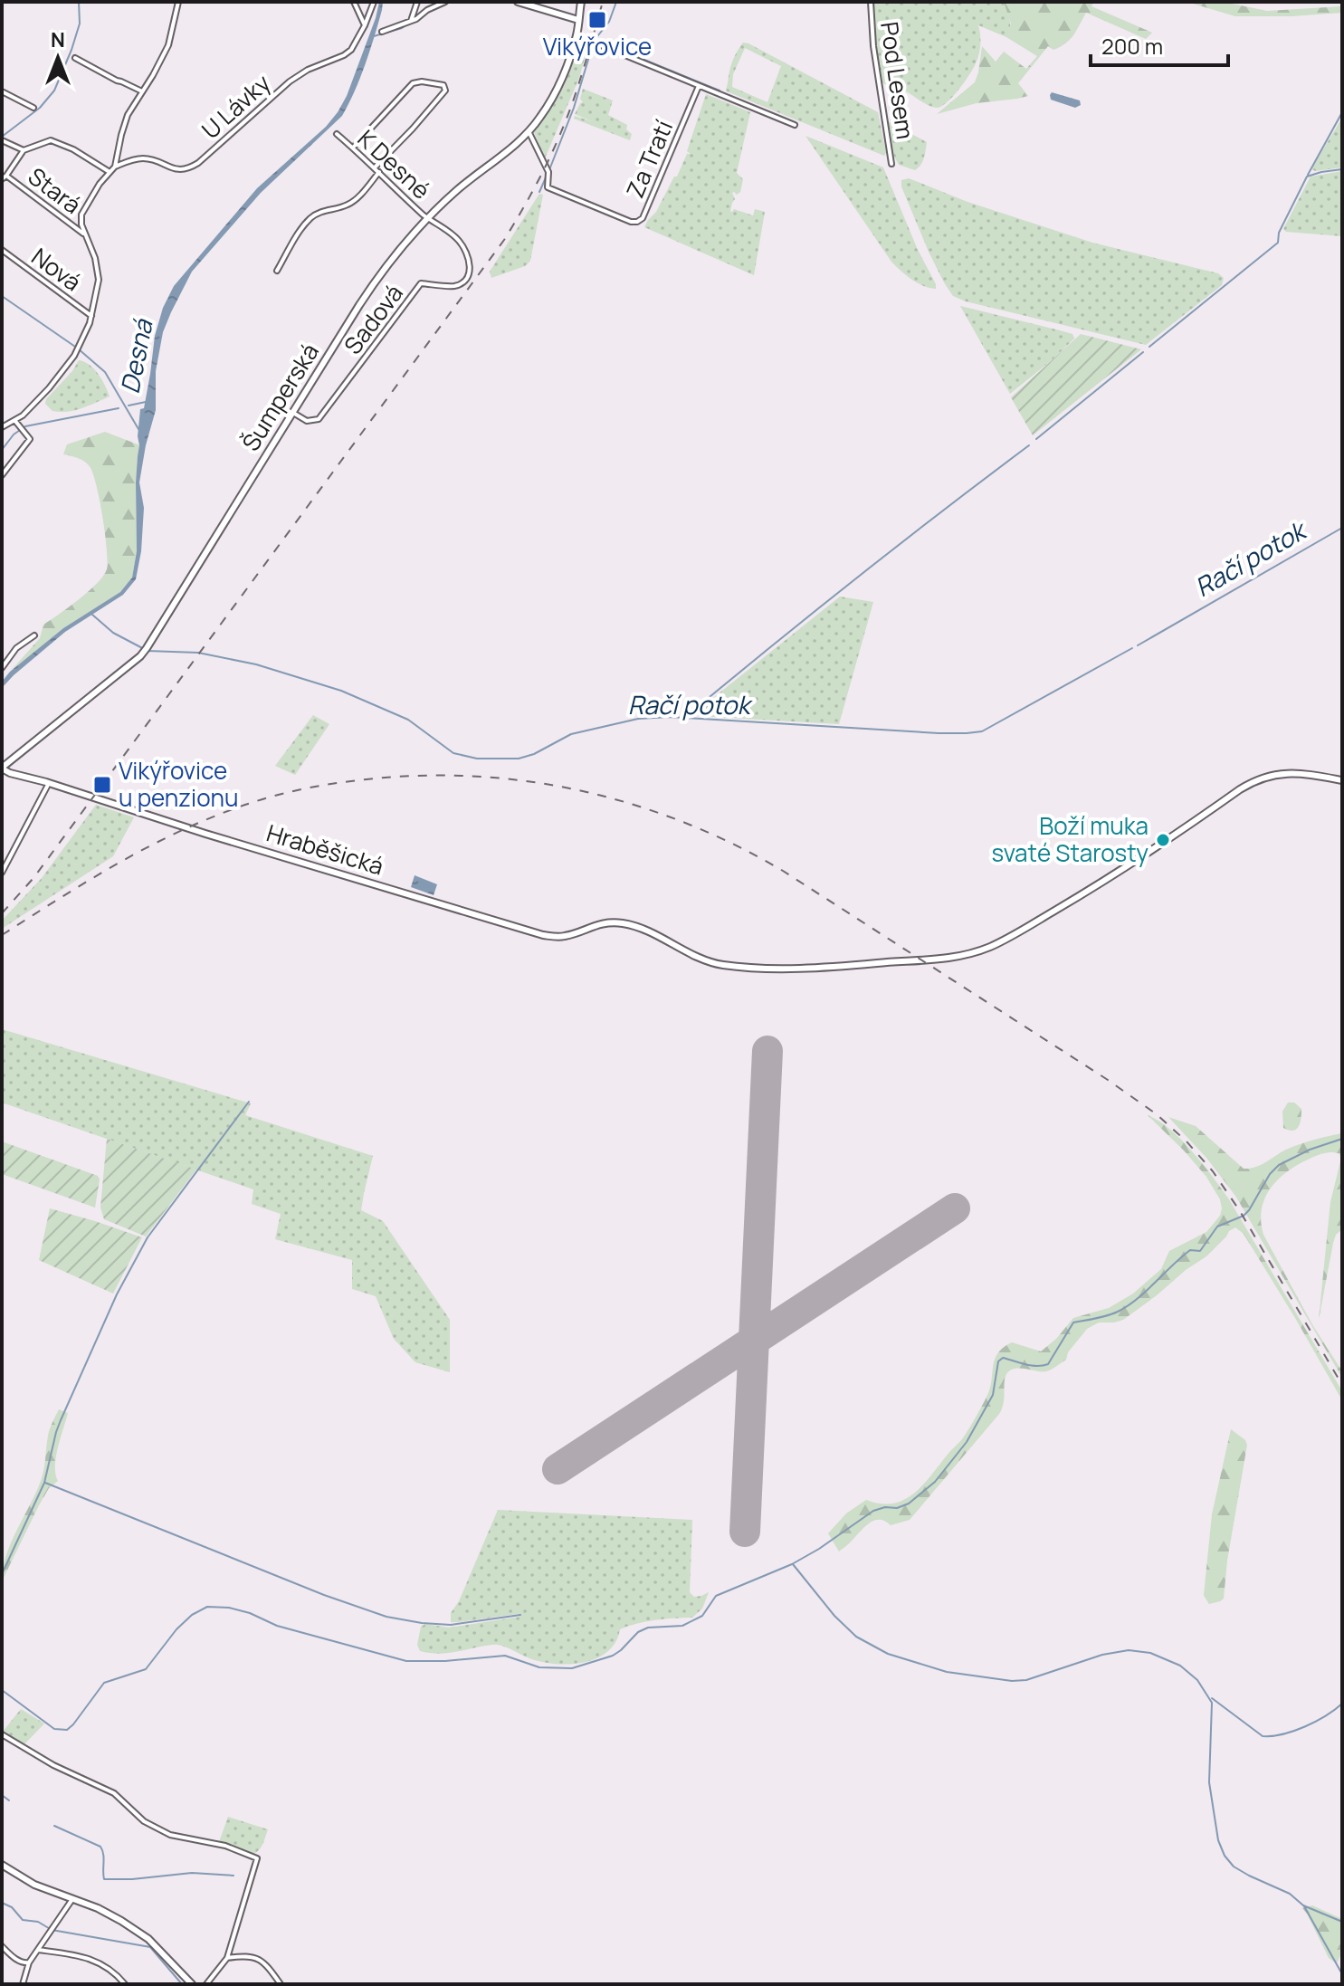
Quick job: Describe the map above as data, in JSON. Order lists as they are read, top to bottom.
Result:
{
  "streets": {
    "street": [
      "Pod Lesem",
      "U Lávky",
      "Za Tratí",
      "K Desné",
      "Stará",
      "Nová",
      "Sadová",
      "Šumperská",
      "Hraběšická"
    ]
  },
  "crossings": [
    ["Za Tratí", "Šumperská"],
    ["K Desné", "Sadová"],
    ["K Desné", "Šumperská"],
    ["Sadová", "Šumperská"],
    ["Šumperská", "Hraběšická"]
  ],
  "water": ["Desná", "Račí potok"],
  "places": {
    "transit": ["Vikýřovice", "Vikýřovice u penzionu"],
    "other": ["Boží muka svaté Starosty"]
  },
  "scale_bar": "200 m",
  "north": "top"
}
